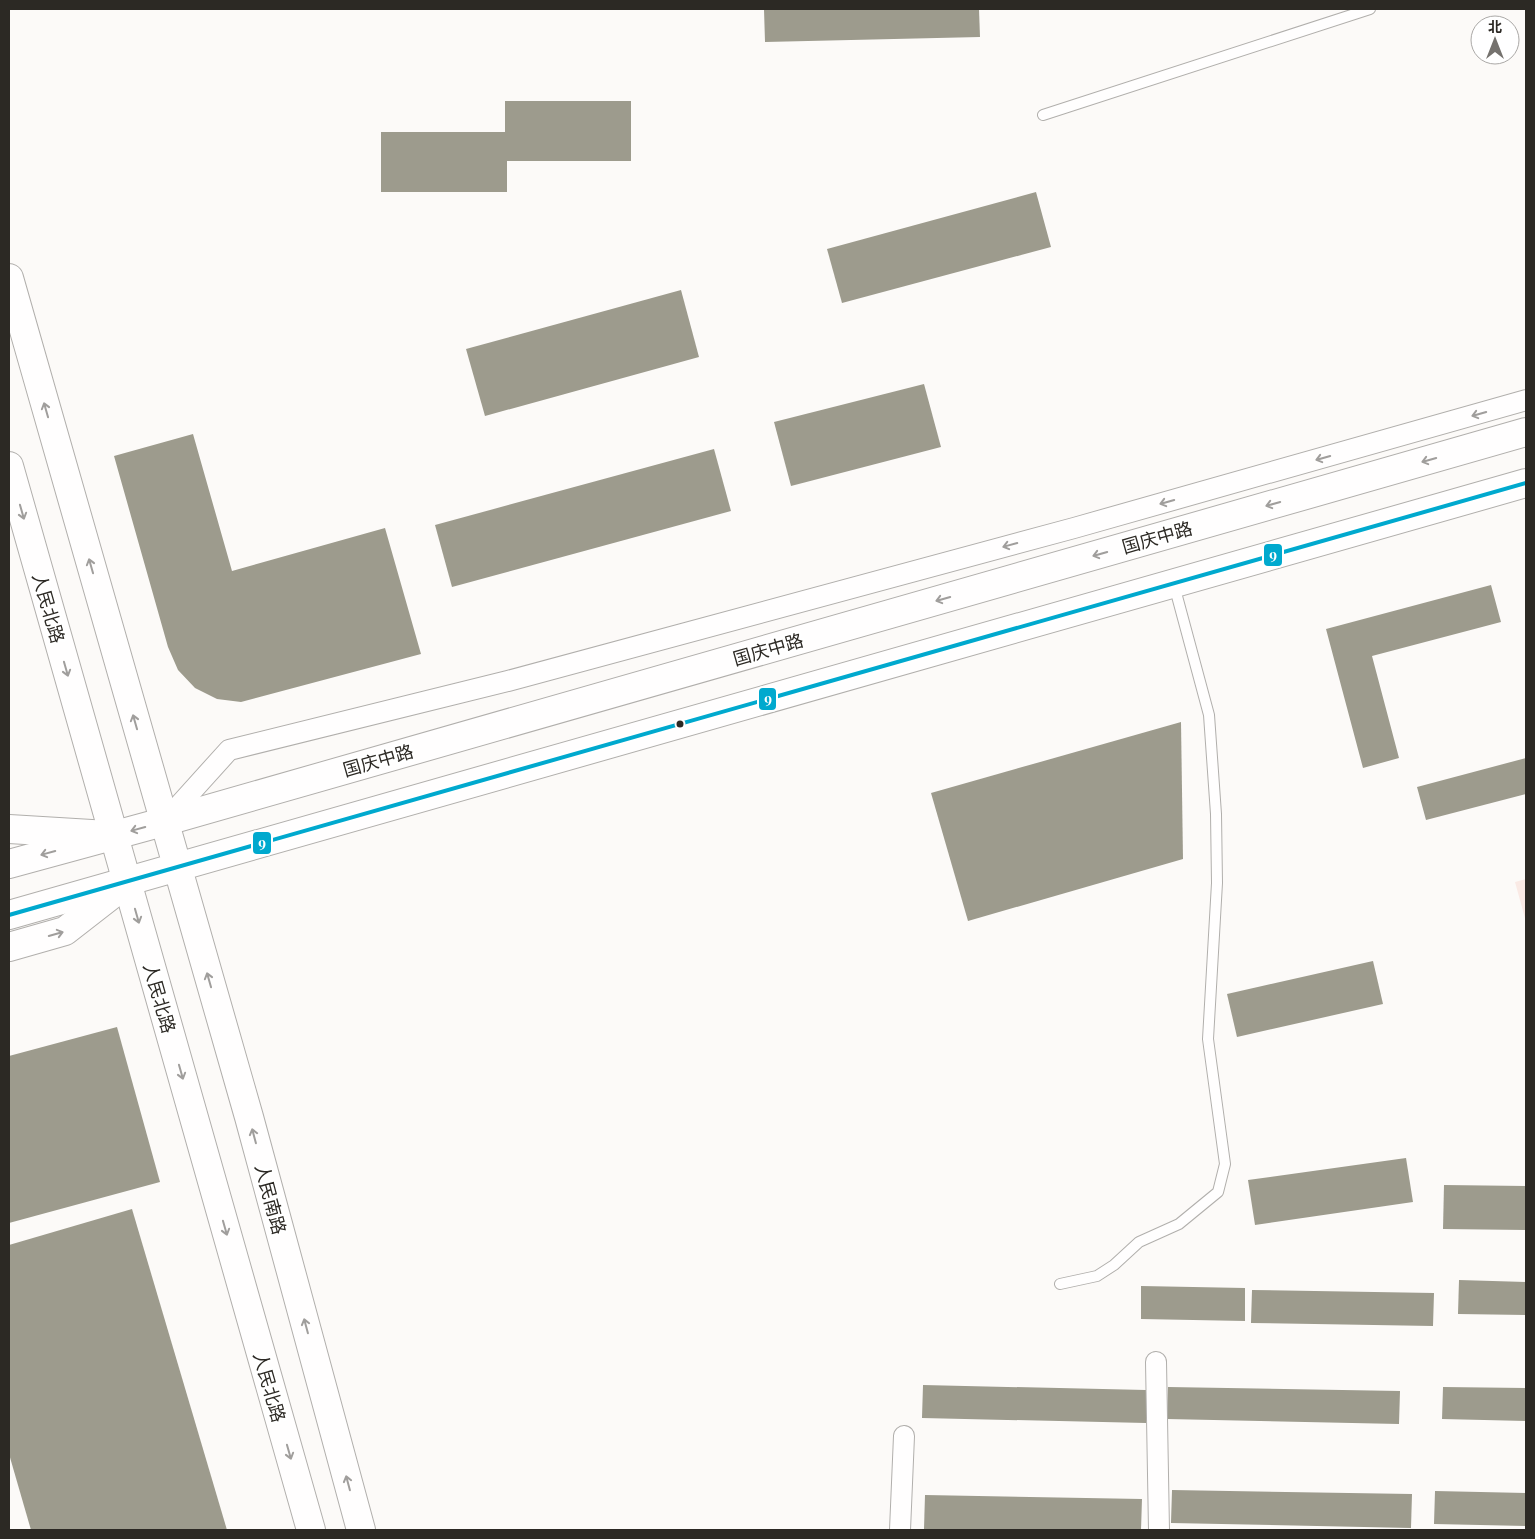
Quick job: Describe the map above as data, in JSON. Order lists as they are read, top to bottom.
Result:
{
  "streets": {
    "main road": ["国庆中路", "人民北路", "人民南路"]
  },
  "crossings": [
    ["国庆中路", "人民北路"]
  ],
  "one_way": ["人民南路"],
  "lines": ["transit line 9"],
  "north": "top"
}
